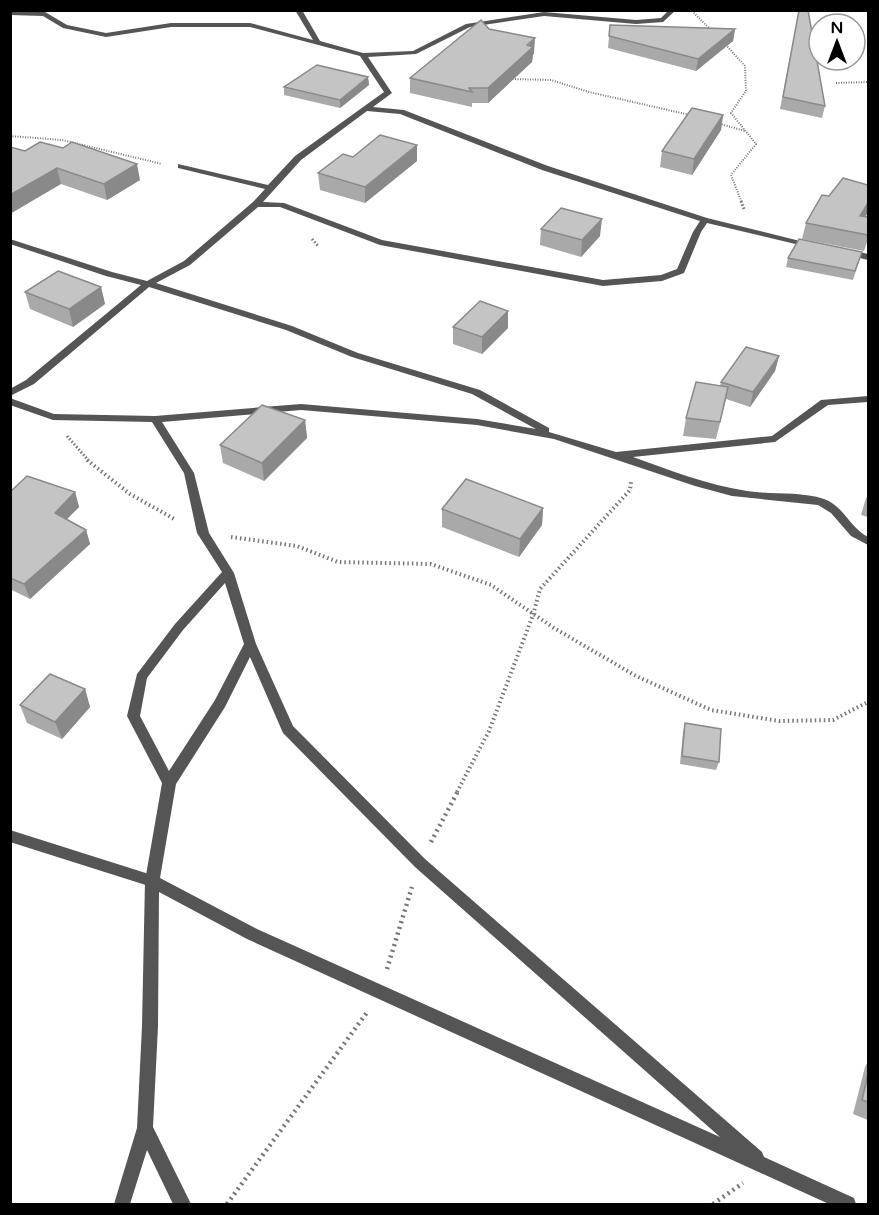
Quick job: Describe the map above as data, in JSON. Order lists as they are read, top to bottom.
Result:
{
  "north": "top"
}
